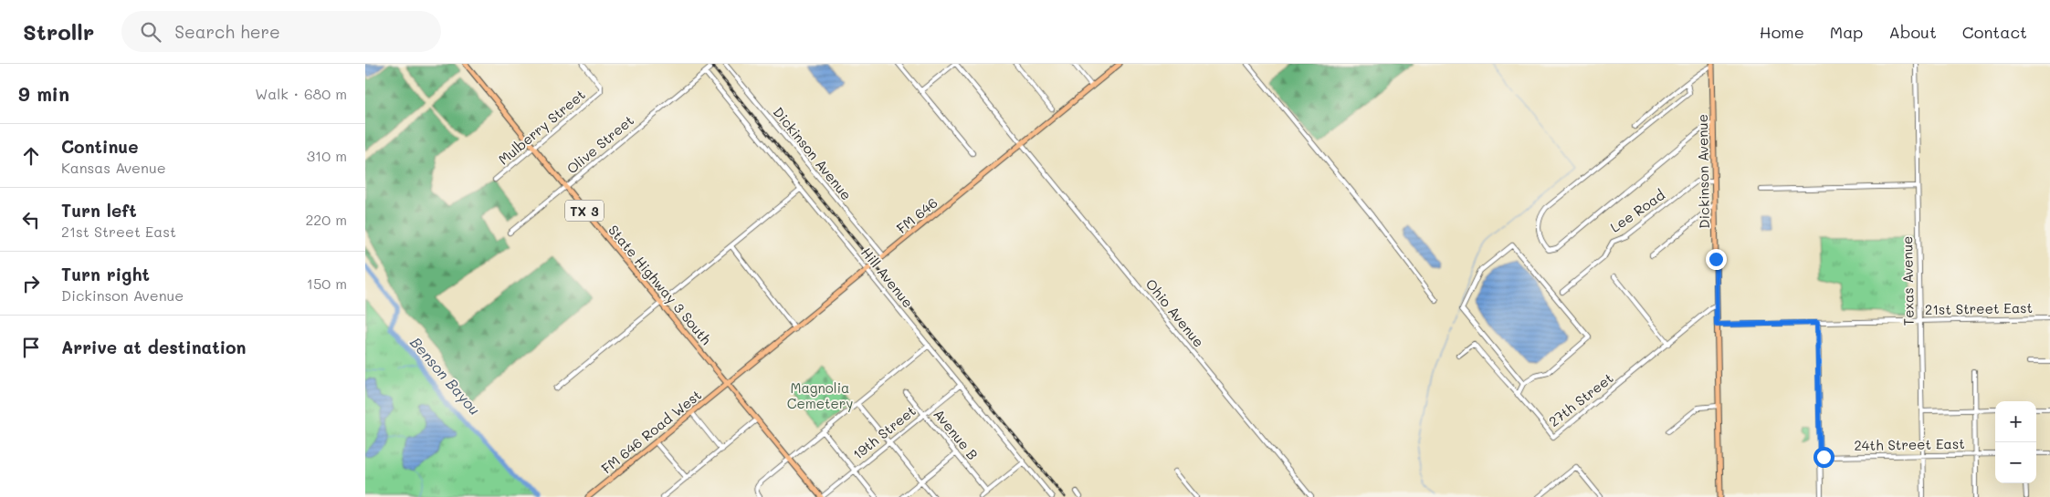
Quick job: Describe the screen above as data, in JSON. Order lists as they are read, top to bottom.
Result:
{
  "streets": {
    "main road": [
      "Dickinson Avenue",
      "TX 3",
      "FM 646",
      "State Highway 3 South",
      "FM 646 Road West"
    ],
    "street": [
      "Mulberry Street",
      "Olive Street",
      "Lee Road",
      "Hill Avenue",
      "Texas Avenue",
      "21st Street East",
      "Ohio Avenue",
      "27th Street",
      "19th Street",
      "Avenue B",
      "24th Street East"
    ]
  },
  "crossings": [
    ["Mulberry Street", "State Highway 3 South"],
    ["Olive Street", "Hill Avenue"],
    ["Olive Street", "State Highway 3 South"],
    ["Dickinson Avenue", "Lee Road"],
    ["Dickinson Avenue", "FM 646"],
    ["Dickinson Avenue", "21st Street East"],
    ["Dickinson Avenue", "27th Street"],
    ["FM 646", "Hill Avenue"],
    ["FM 646", "State Highway 3 South"],
    ["FM 646", "Ohio Avenue"],
    ["FM 646", "FM 646 Road West"],
    ["Hill Avenue", "19th Street"],
    ["Texas Avenue", "21st Street East"],
    ["Texas Avenue", "24th Street East"],
    ["State Highway 3 South", "FM 646 Road West"],
    ["State Highway 3 South", "19th Street"],
    ["19th Street", "Avenue B"]
  ],
  "water": ["Benson Bayou"],
  "parks": ["Magnolia Cemetery"],
  "page": {
    "header": "Strollr",
    "search": "Search here",
    "nav": [
      "Home",
      "Map",
      "About",
      "Contact"
    ],
    "heading": ["9 min", "Walk · 680 m"],
    "list": [
      ["Continue", "Kansas Avenue", "310 m"],
      ["Turn left", "21st Street East", "220 m"],
      ["Turn right", "Dickinson Avenue", "150 m"],
      "Arrive at destination"
    ],
    "map_buttons": ["+", "−"]
  }
}
